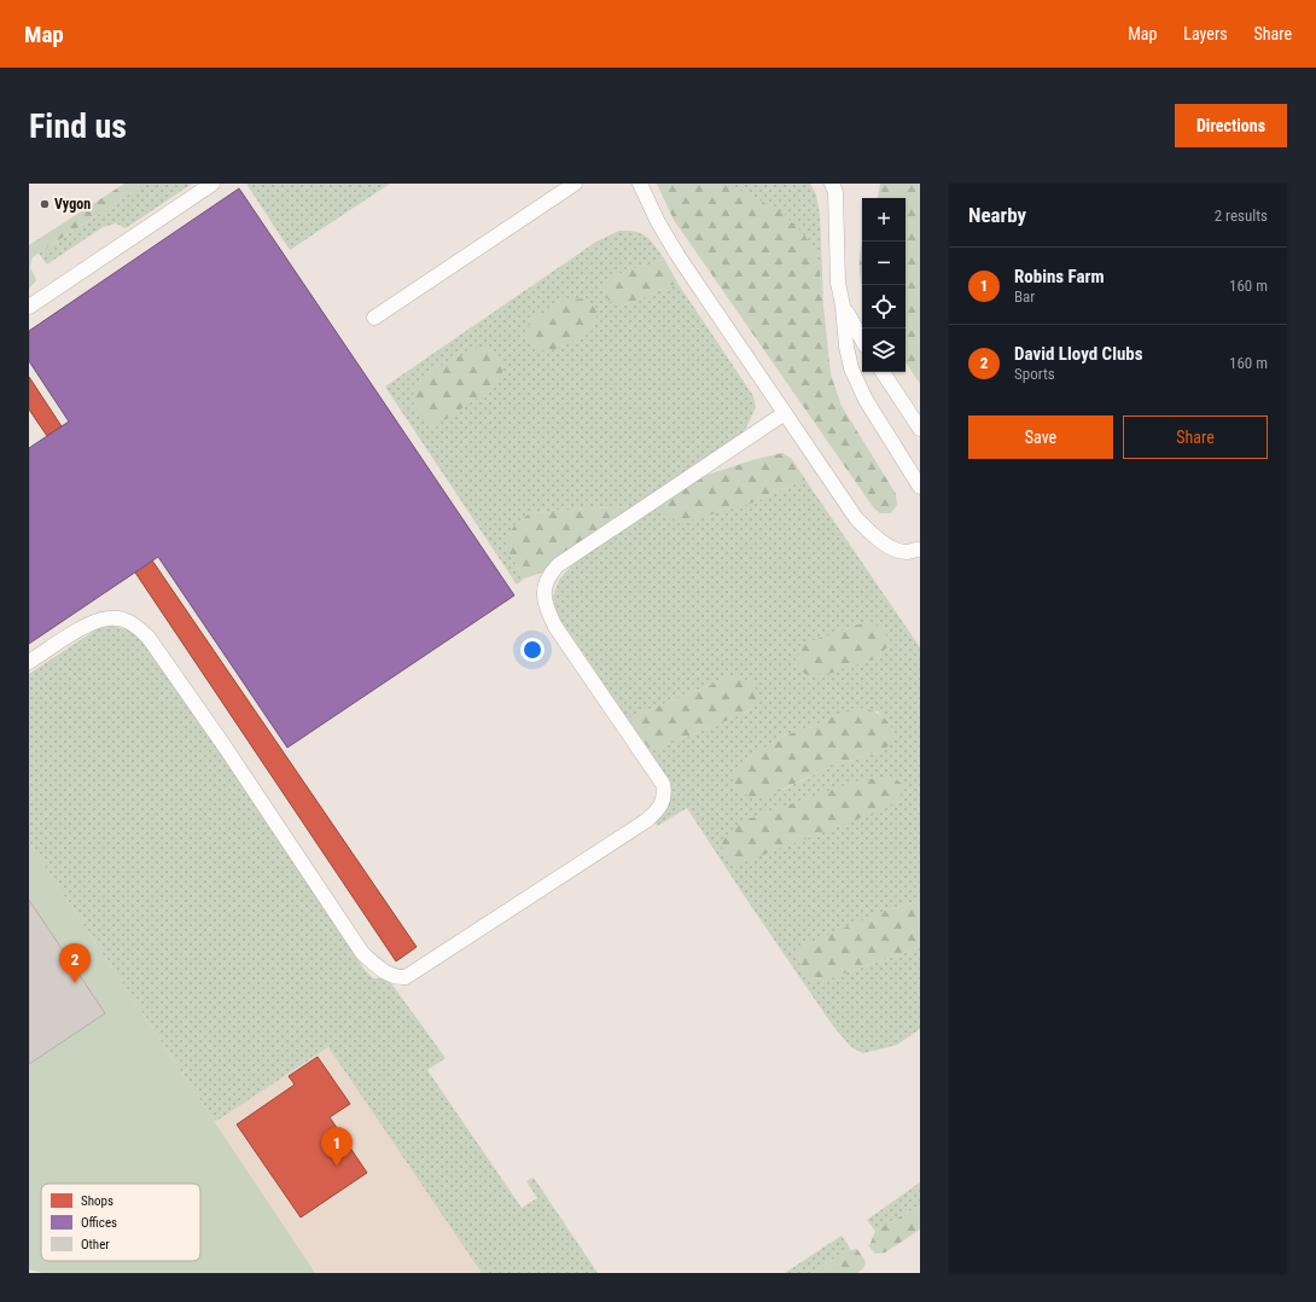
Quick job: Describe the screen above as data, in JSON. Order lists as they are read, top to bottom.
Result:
{
  "places": ["Vygon"],
  "legend": ["Shops", "Offices", "Other"],
  "page": {
    "header": "Map",
    "nav": ["Map", "Layers", "Share"],
    "buttons": [
      "Directions",
      ["Save", "Share"]
    ],
    "title": "Find us",
    "heading": ["Nearby", "2 results"],
    "map_buttons": ["+", "−"],
    "list": [
      {
        "mark": "1",
        "name": "Robins Farm",
        "note": "Bar",
        "value": "160 m"
      },
      {
        "mark": "2",
        "name": "David Lloyd Clubs",
        "note": "Sports",
        "value": "160 m"
      }
    ],
    "pins": ["2", "1"]
  }
}
